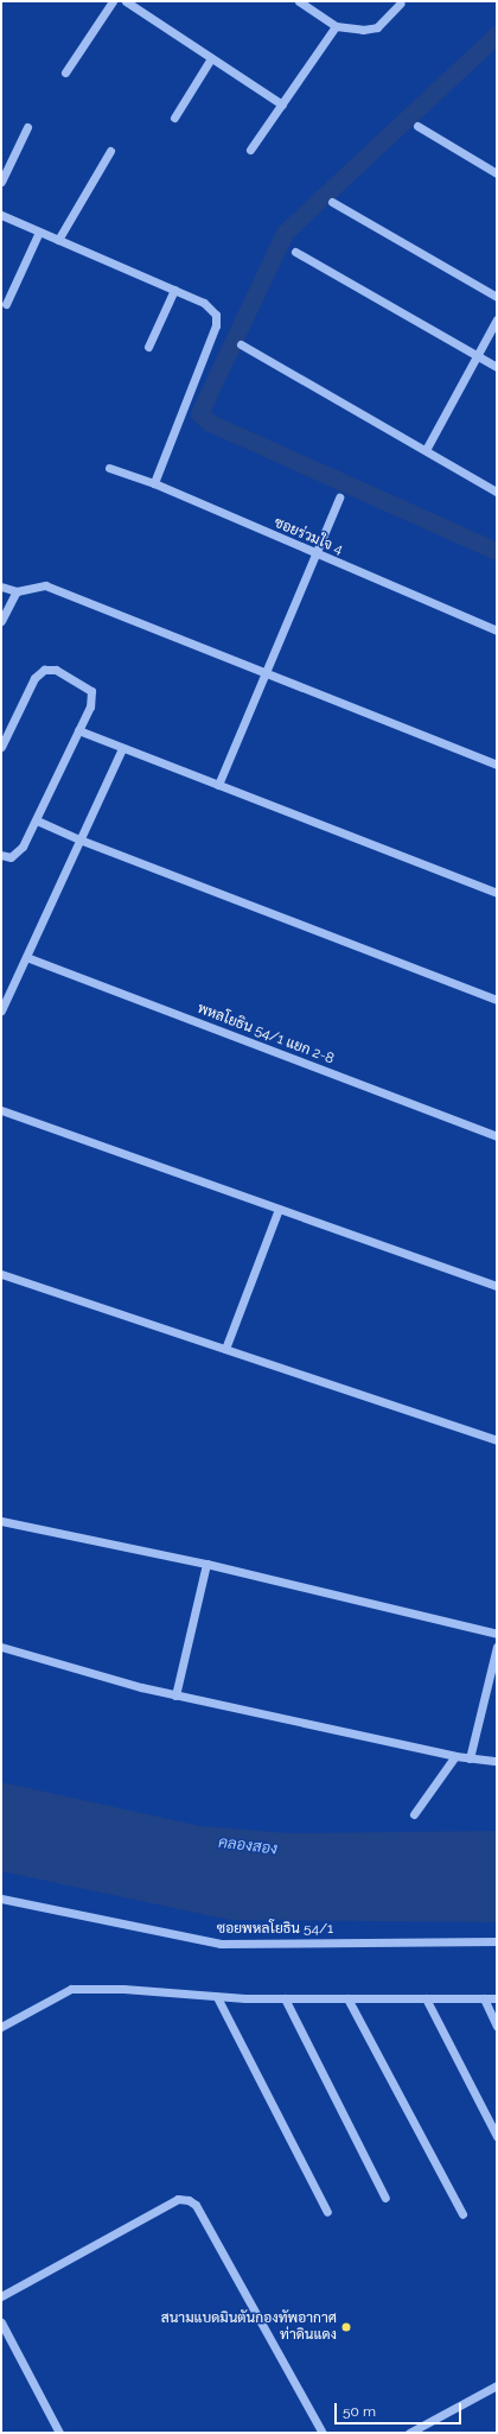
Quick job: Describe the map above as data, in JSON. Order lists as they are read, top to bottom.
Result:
{
  "streets": {
    "street": ["ซอยร่วมใจ 4", "พหลโยธิน 54/1 แยก 2-8", "ซอยพหลโยธิน 54/1"]
  },
  "water": ["คลองสอง"],
  "places": ["สนามแบดมินตันกองทัพอากาศ ท่าดินแดง"],
  "scale_bar": "50 m"
}
